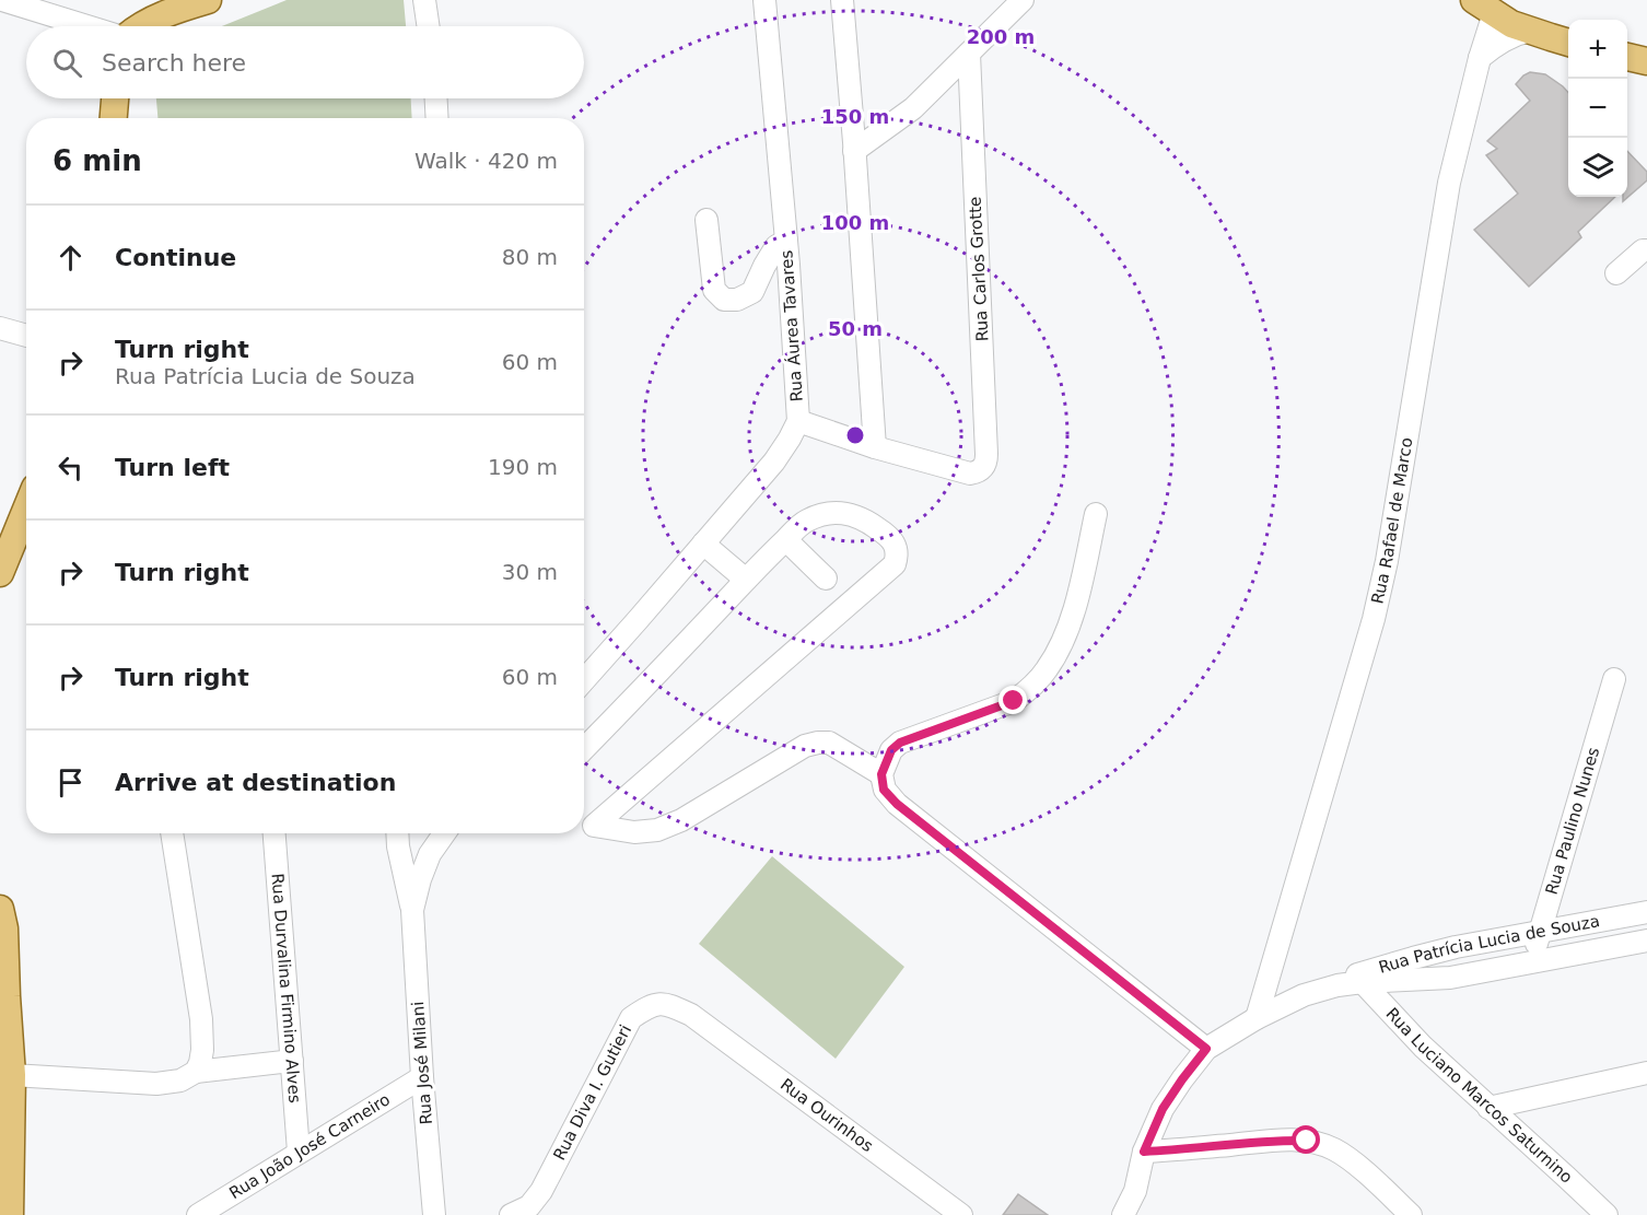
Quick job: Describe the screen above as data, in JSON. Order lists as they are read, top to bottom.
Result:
{
  "streets": {
    "street": [
      "Rua Carlos Grotte",
      "Rua Áurea Tavares",
      "Rua Rafael de Marco",
      "Rua Paulino Nunes",
      "Rua Patrícia Lucia de Souza",
      "Rua Durvalina Firmino Alves",
      "Rua José Milani",
      "Rua Diva I. Gutieri",
      "Rua Luciano Marcos Saturnino",
      "Rua Ourinhos",
      "Rua João José Carneiro"
    ]
  },
  "crossings": [
    ["Rua Rafael de Marco", "Rua Patrícia Lucia de Souza"],
    ["Rua Paulino Nunes", "Rua Patrícia Lucia de Souza"],
    ["Rua Patrícia Lucia de Souza", "Rua Luciano Marcos Saturnino"],
    ["Rua Durvalina Firmino Alves", "Rua João José Carneiro"],
    ["Rua José Milani", "Rua João José Carneiro"],
    ["Rua Diva I. Gutieri", "Rua Ourinhos"]
  ],
  "page": {
    "map_buttons": ["+", "−"],
    "search": "Search here",
    "heading": ["6 min", "Walk · 420 m"],
    "list": [
      ["Continue", "80 m"],
      ["Turn right", "Rua Patrícia Lucia de Souza", "60 m"],
      ["Turn left", "190 m"],
      ["Turn right", "30 m"],
      ["Turn right", "60 m"],
      "Arrive at destination"
    ]
  },
  "rings": [
    "200 m",
    "150 m",
    "100 m",
    "50 m"
  ]
}
